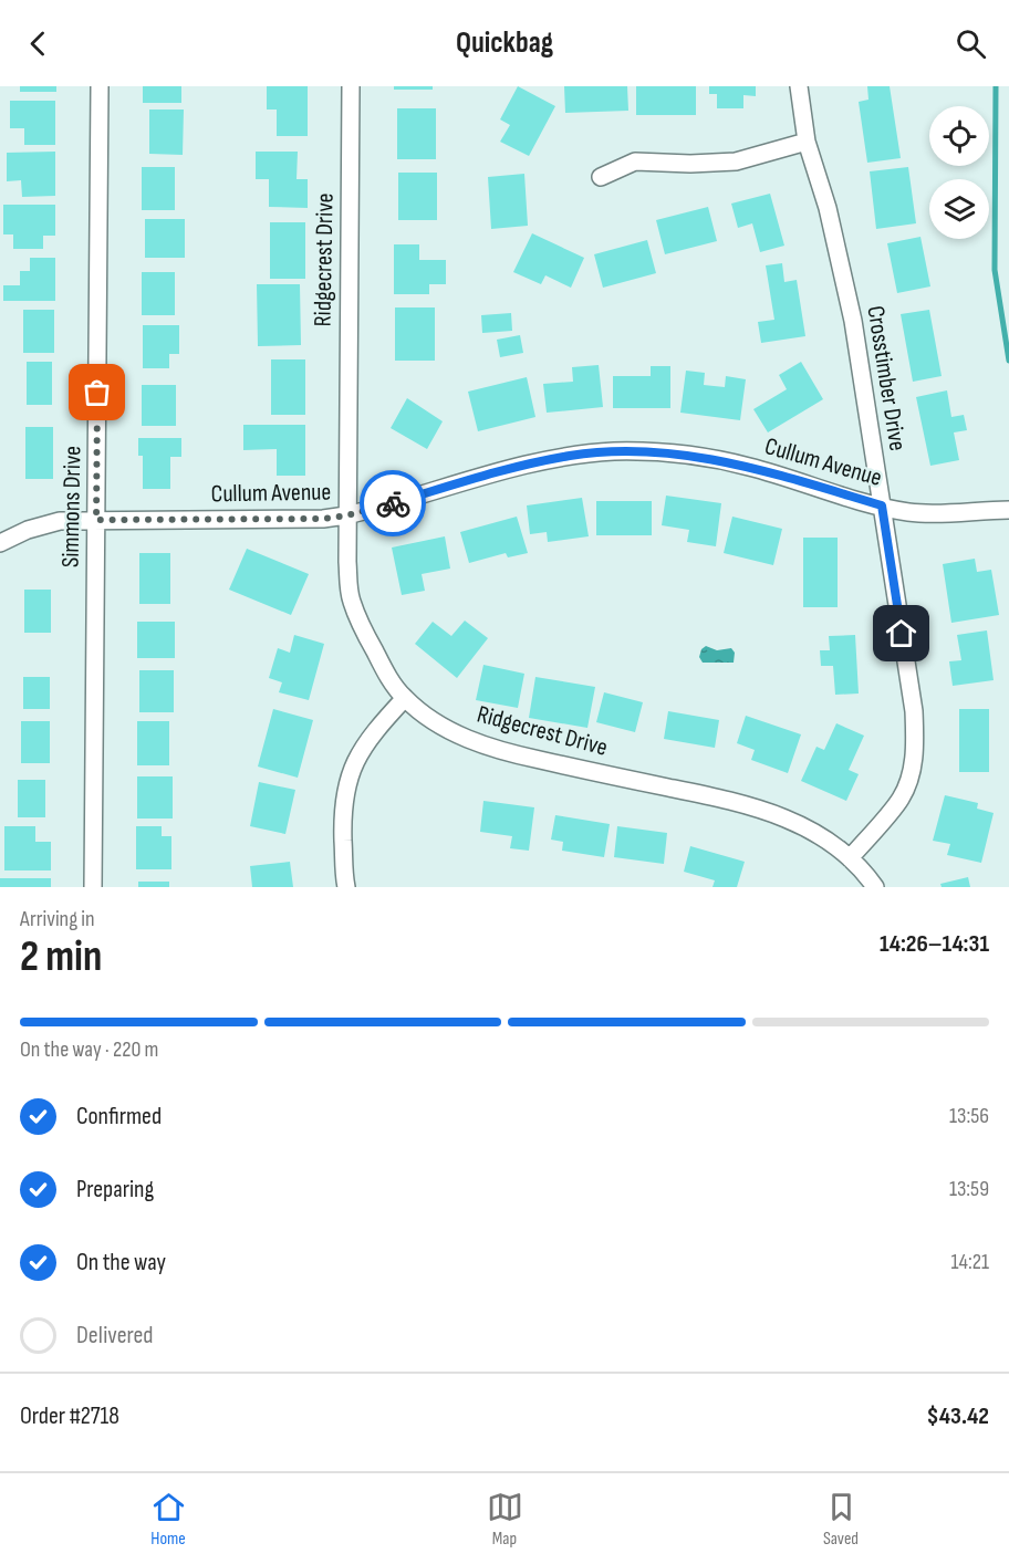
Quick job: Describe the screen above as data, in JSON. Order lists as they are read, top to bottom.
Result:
{
  "streets": {
    "street": [
      "Ridgecrest Drive",
      "Crosstimber Drive",
      "Cullum Avenue",
      "Simmons Drive"
    ]
  },
  "crossings": [
    ["Ridgecrest Drive", "Crosstimber Drive"],
    ["Ridgecrest Drive", "Cullum Avenue"],
    ["Crosstimber Drive", "Cullum Avenue"],
    ["Cullum Avenue", "Simmons Drive"]
  ],
  "page": {
    "header": "Quickbag",
    "heading": ["2 min", "Arriving in", "14:26–14:31"],
    "panel": ["Order #2718", "$43.42"],
    "bar": "On the way · 220 m",
    "list": [
      ["Confirmed", "13:56"],
      ["Preparing", "13:59"],
      ["On the way", "14:21"],
      "Delivered"
    ],
    "tabs": ["Home", "Map", "Saved"]
  }
}
